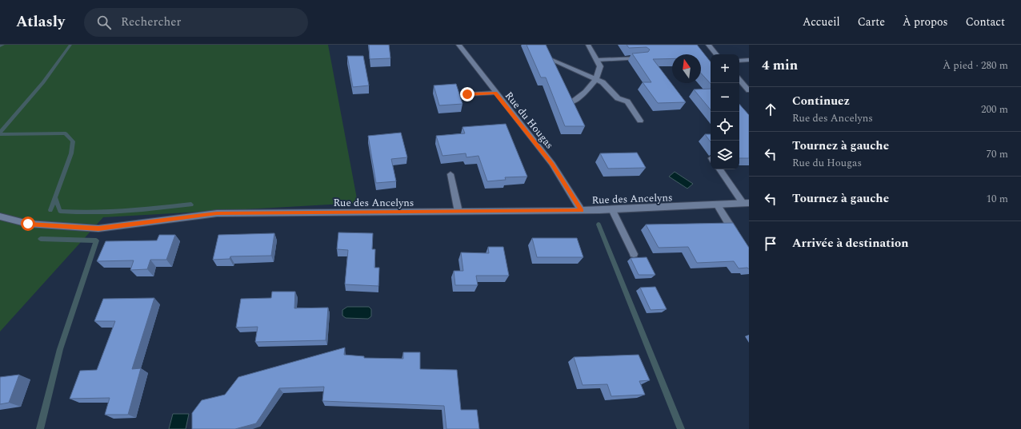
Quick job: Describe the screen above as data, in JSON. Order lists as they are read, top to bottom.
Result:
{
  "streets": {
    "street": ["Rue du Hougas", "Rue des Ancelyns"]
  },
  "crossings": [
    ["Rue du Hougas", "Rue des Ancelyns"]
  ],
  "north": "top",
  "page": {
    "header": "Atlasly",
    "search": "Rechercher",
    "nav": [
      "Accueil",
      "Carte",
      "À propos",
      "Contact"
    ],
    "heading": ["4 min", "À pied · 280 m"],
    "map_buttons": ["+", "−"],
    "list": [
      ["Continuez", "Rue des Ancelyns", "200 m"],
      ["Tournez à gauche", "Rue du Hougas", "70 m"],
      ["Tournez à gauche", "10 m"],
      "Arrivée à destination"
    ]
  }
}
